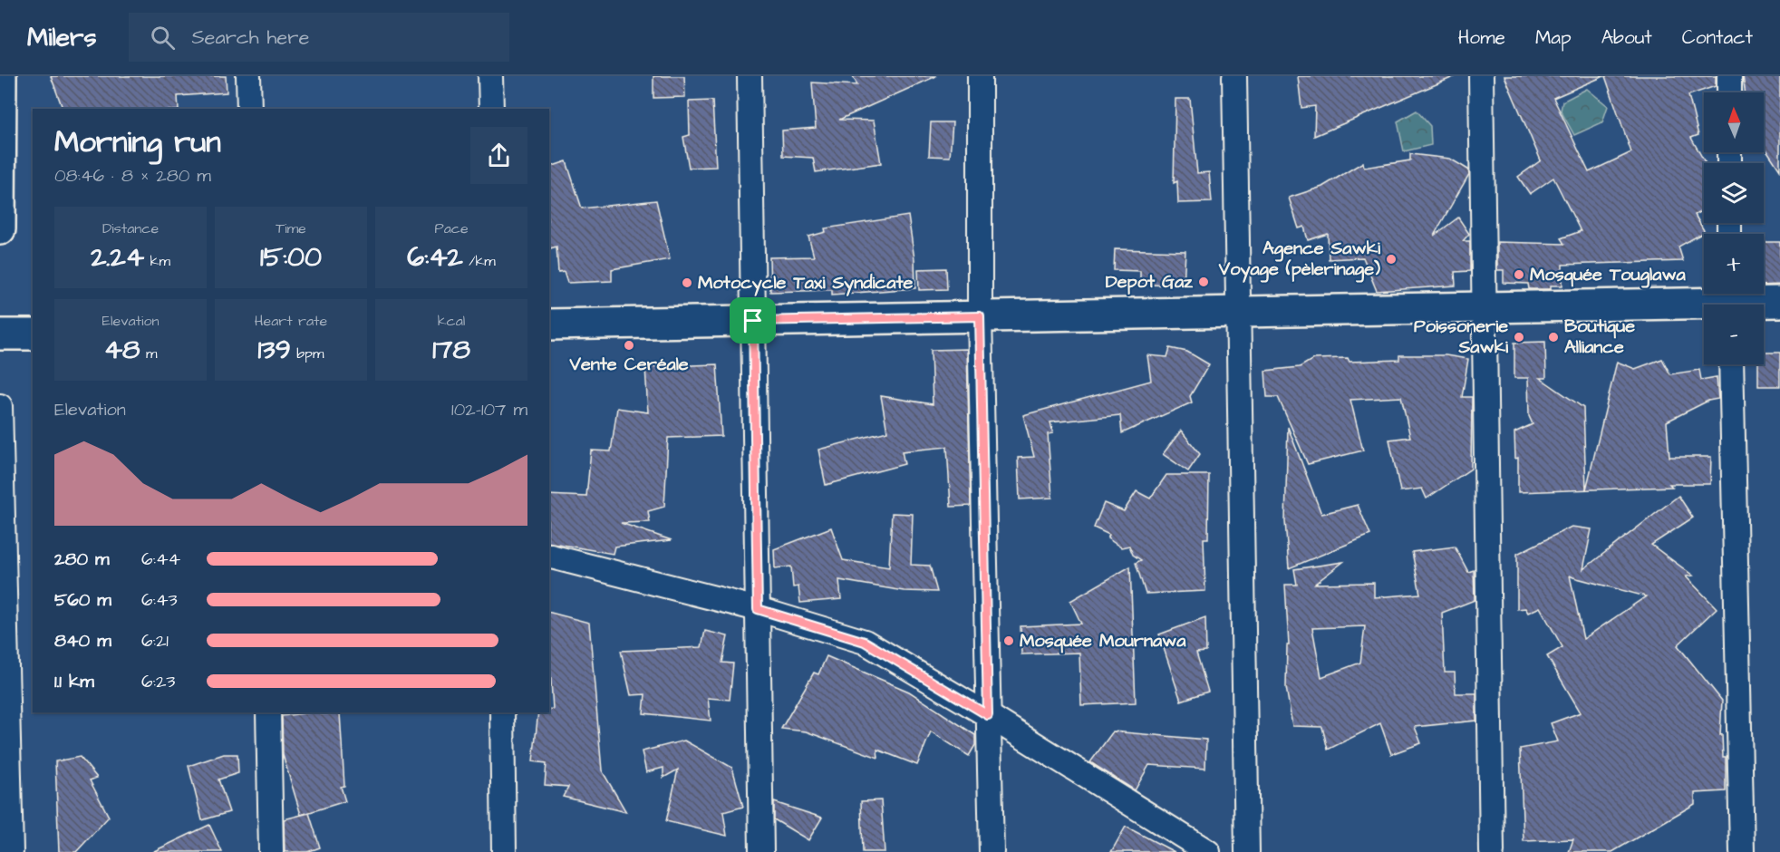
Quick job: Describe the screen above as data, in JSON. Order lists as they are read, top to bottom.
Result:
{
  "places": [
    "Agence Sawki Voyage (pèlerinage)",
    "Mosquée Touglawa",
    "Depot Gaz",
    "Motocycle Taxi Syndicate",
    "Poissonerie Sawki",
    "Boutique Alliance",
    "Vente Ceréale",
    "Mosquée Mournawa"
  ],
  "north": "top",
  "page": {
    "header": "Milers",
    "search": "Search here",
    "nav": [
      "Home",
      "Map",
      "About",
      "Contact"
    ],
    "map_buttons": ["+", "−"],
    "heading": ["Morning run", "08:46 · 8 × 280 m"],
    "stats": [
      ["Distance", "2.24 km"],
      ["Time", "15:00"],
      ["Pace", "6:42 /km"],
      ["Elevation", "48 m"],
      ["Heart rate", "139 bpm"],
      ["kcal", "178"]
    ],
    "chart": ["Elevation", "102–107 m"],
    "list": [
      {
        "name": "280 m",
        "note": "6:44"
      },
      {
        "name": "560 m",
        "note": "6:43"
      },
      {
        "name": "840 m",
        "note": "6:21"
      },
      {
        "name": "1.1 km",
        "note": "6:23"
      }
    ]
  }
}
